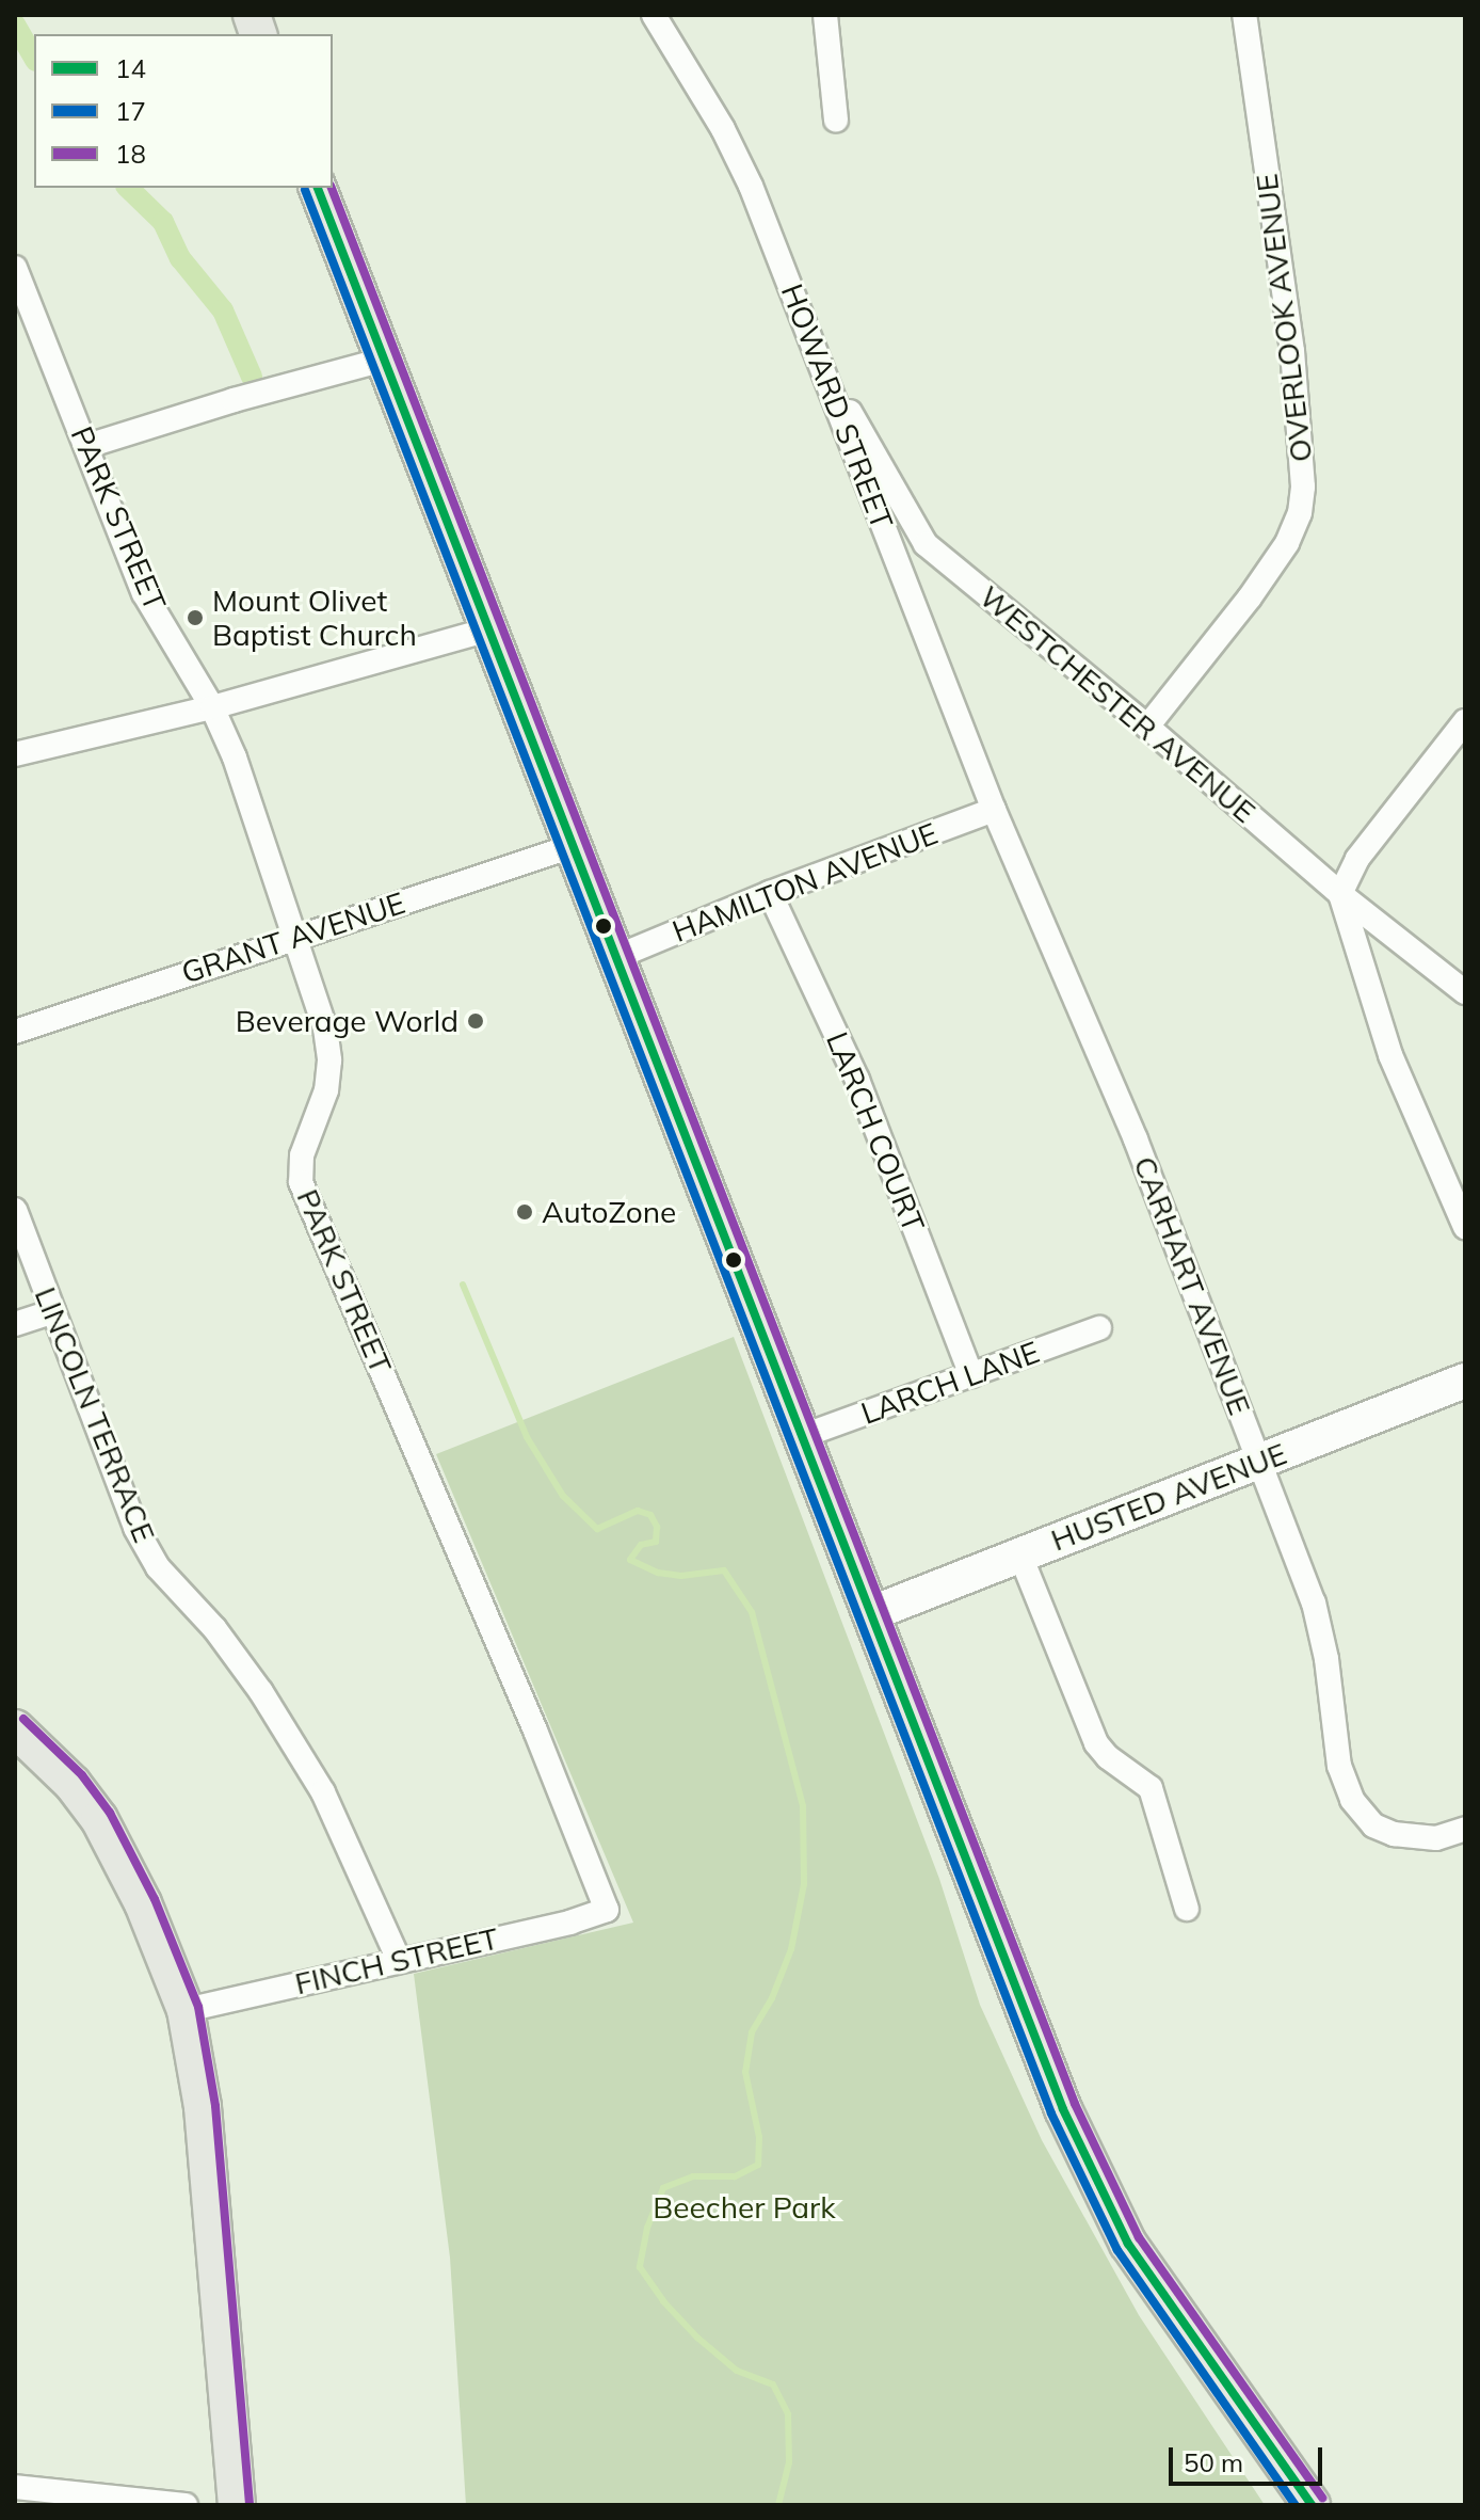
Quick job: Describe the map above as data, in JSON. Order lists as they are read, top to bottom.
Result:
{
  "streets": {
    "street": [
      "OVERLOOK AVENUE",
      "HOWARD STREET",
      "PARK STREET",
      "WESTCHESTER AVENUE",
      "HAMILTON AVENUE",
      "GRANT AVENUE",
      "LARCH COURT",
      "CARHART AVENUE",
      "LARCH LANE",
      "LINCOLN TERRACE",
      "HUSTED AVENUE",
      "FINCH STREET"
    ]
  },
  "crossings": [
    ["OVERLOOK AVENUE", "WESTCHESTER AVENUE"],
    ["HOWARD STREET", "WESTCHESTER AVENUE"],
    ["HOWARD STREET", "HAMILTON AVENUE"],
    ["HOWARD STREET", "CARHART AVENUE"],
    ["PARK STREET", "GRANT AVENUE"],
    ["PARK STREET", "FINCH STREET"],
    ["HAMILTON AVENUE", "LARCH COURT"],
    ["HAMILTON AVENUE", "CARHART AVENUE"],
    ["LARCH COURT", "LARCH LANE"],
    ["CARHART AVENUE", "HUSTED AVENUE"],
    ["LINCOLN TERRACE", "FINCH STREET"]
  ],
  "parks": ["Beecher Park"],
  "places": ["Mount Olivet Baptist Church", "Beverage World", "AutoZone"],
  "lines": ["transit line 14", "transit line 18", "transit line 17"],
  "legend": ["14", "17", "18"],
  "scale_bar": "50 m"
}
